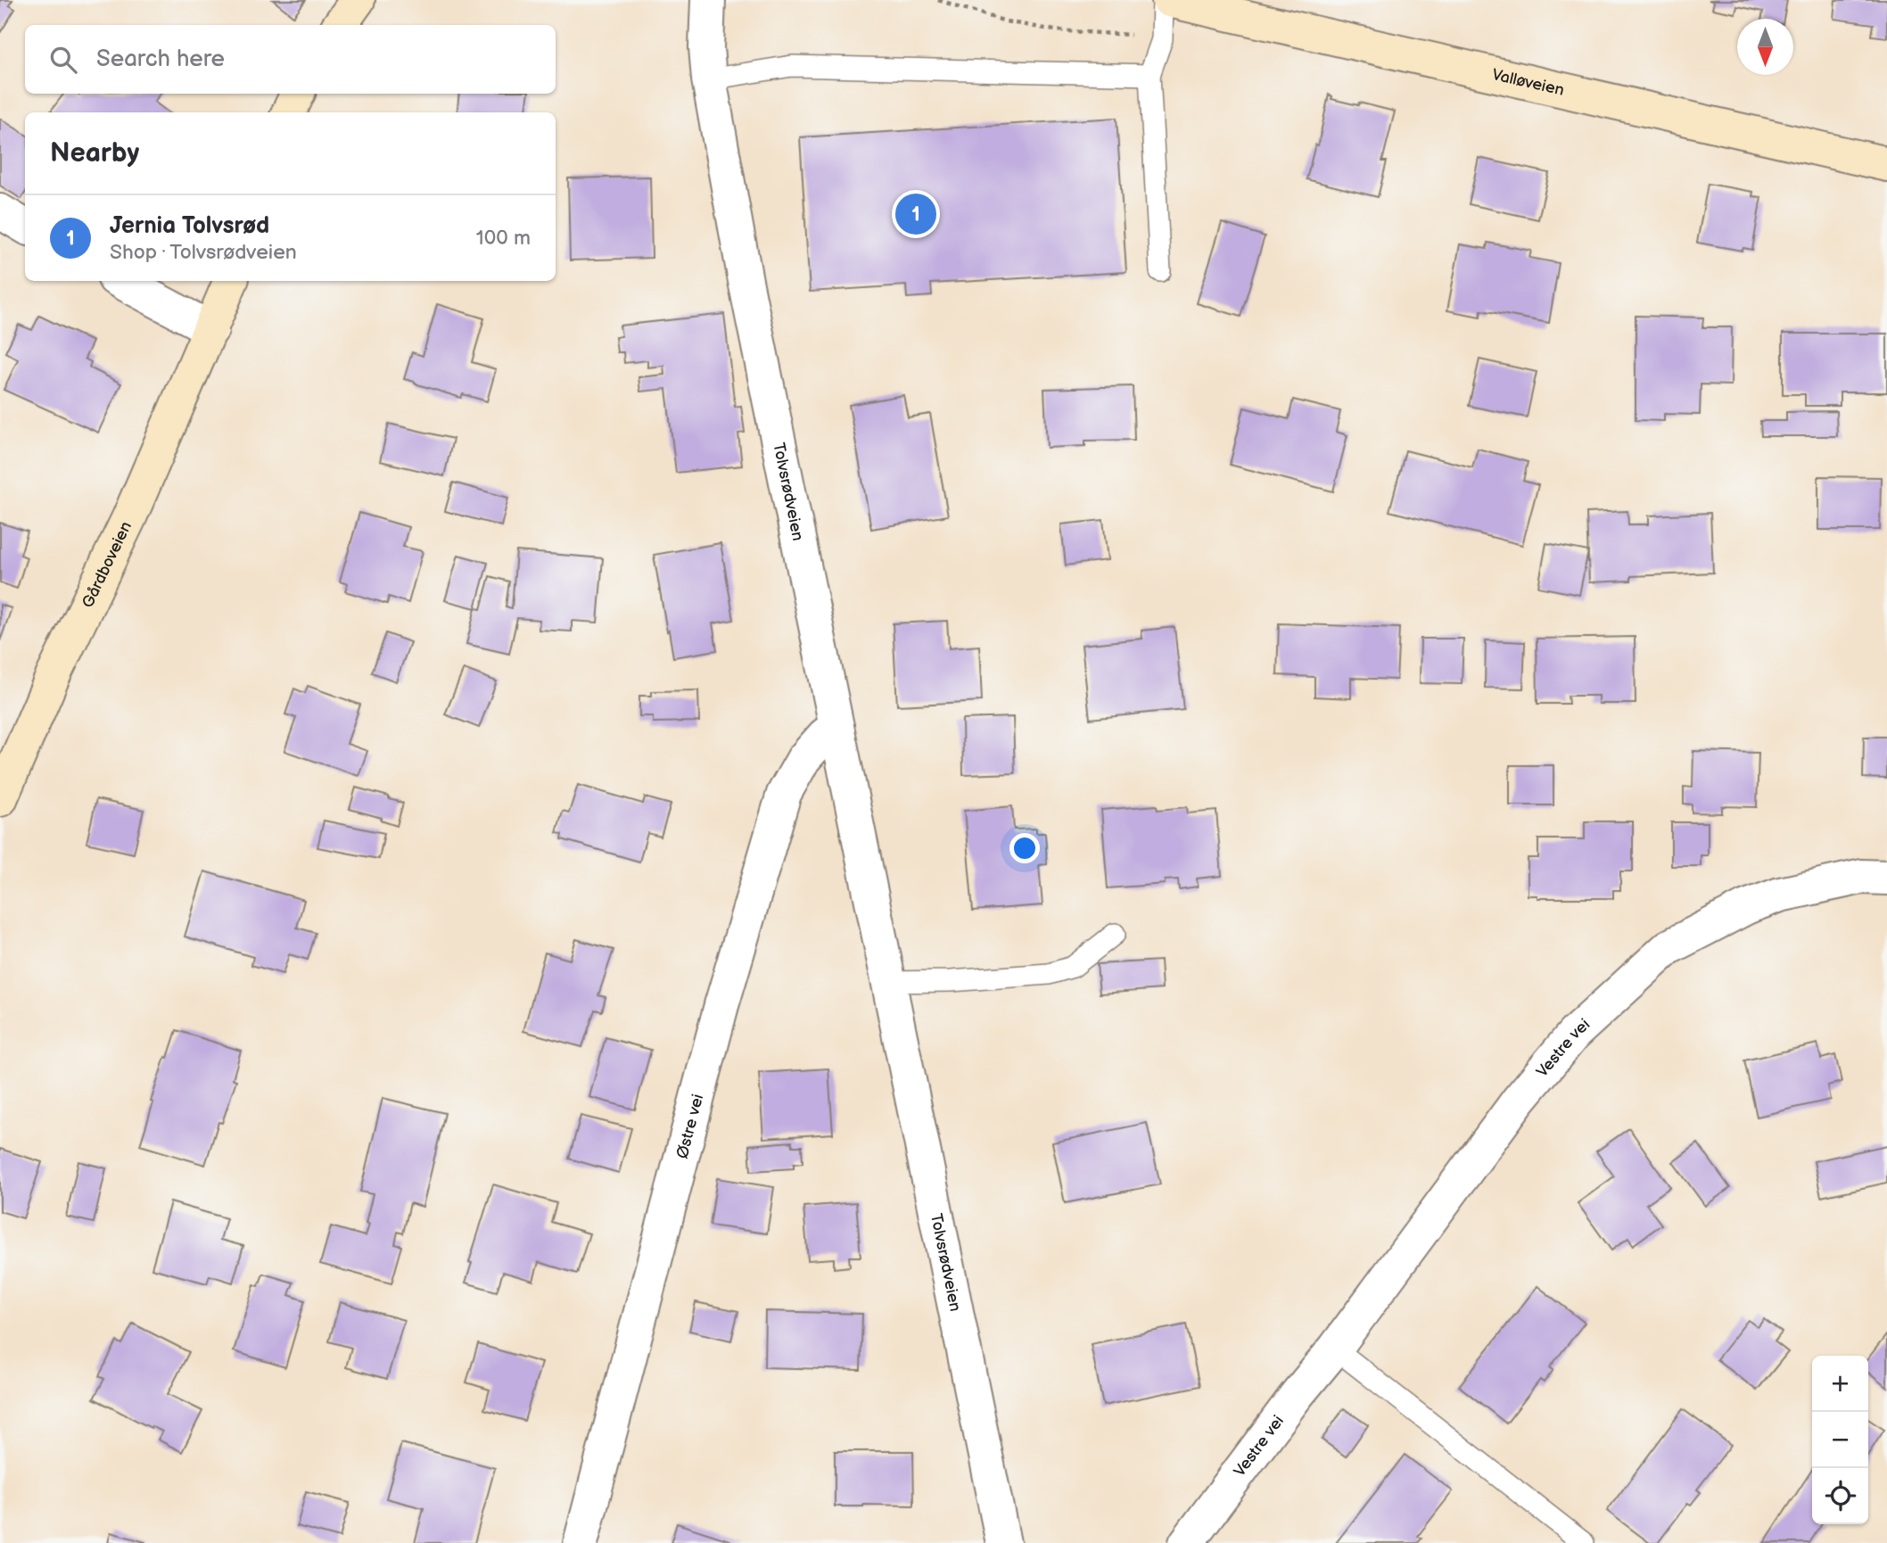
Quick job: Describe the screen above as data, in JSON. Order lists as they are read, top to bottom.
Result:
{
  "streets": {
    "main road": ["Valløveien", "Gårdboveien"],
    "street": ["Tolvsrødveien", "Vestre vei", "Østre vei"]
  },
  "crossings": [
    ["Tolvsrødveien", "Østre vei"]
  ],
  "north": "bottom",
  "page": {
    "search": "Search here",
    "heading": "Nearby",
    "pins": "1",
    "list": [
      {
        "mark": "1",
        "name": "Jernia Tolvsrød",
        "note": "Shop · Tolvsrødveien",
        "value": "100 m"
      }
    ],
    "map_buttons": ["+", "−"]
  }
}
